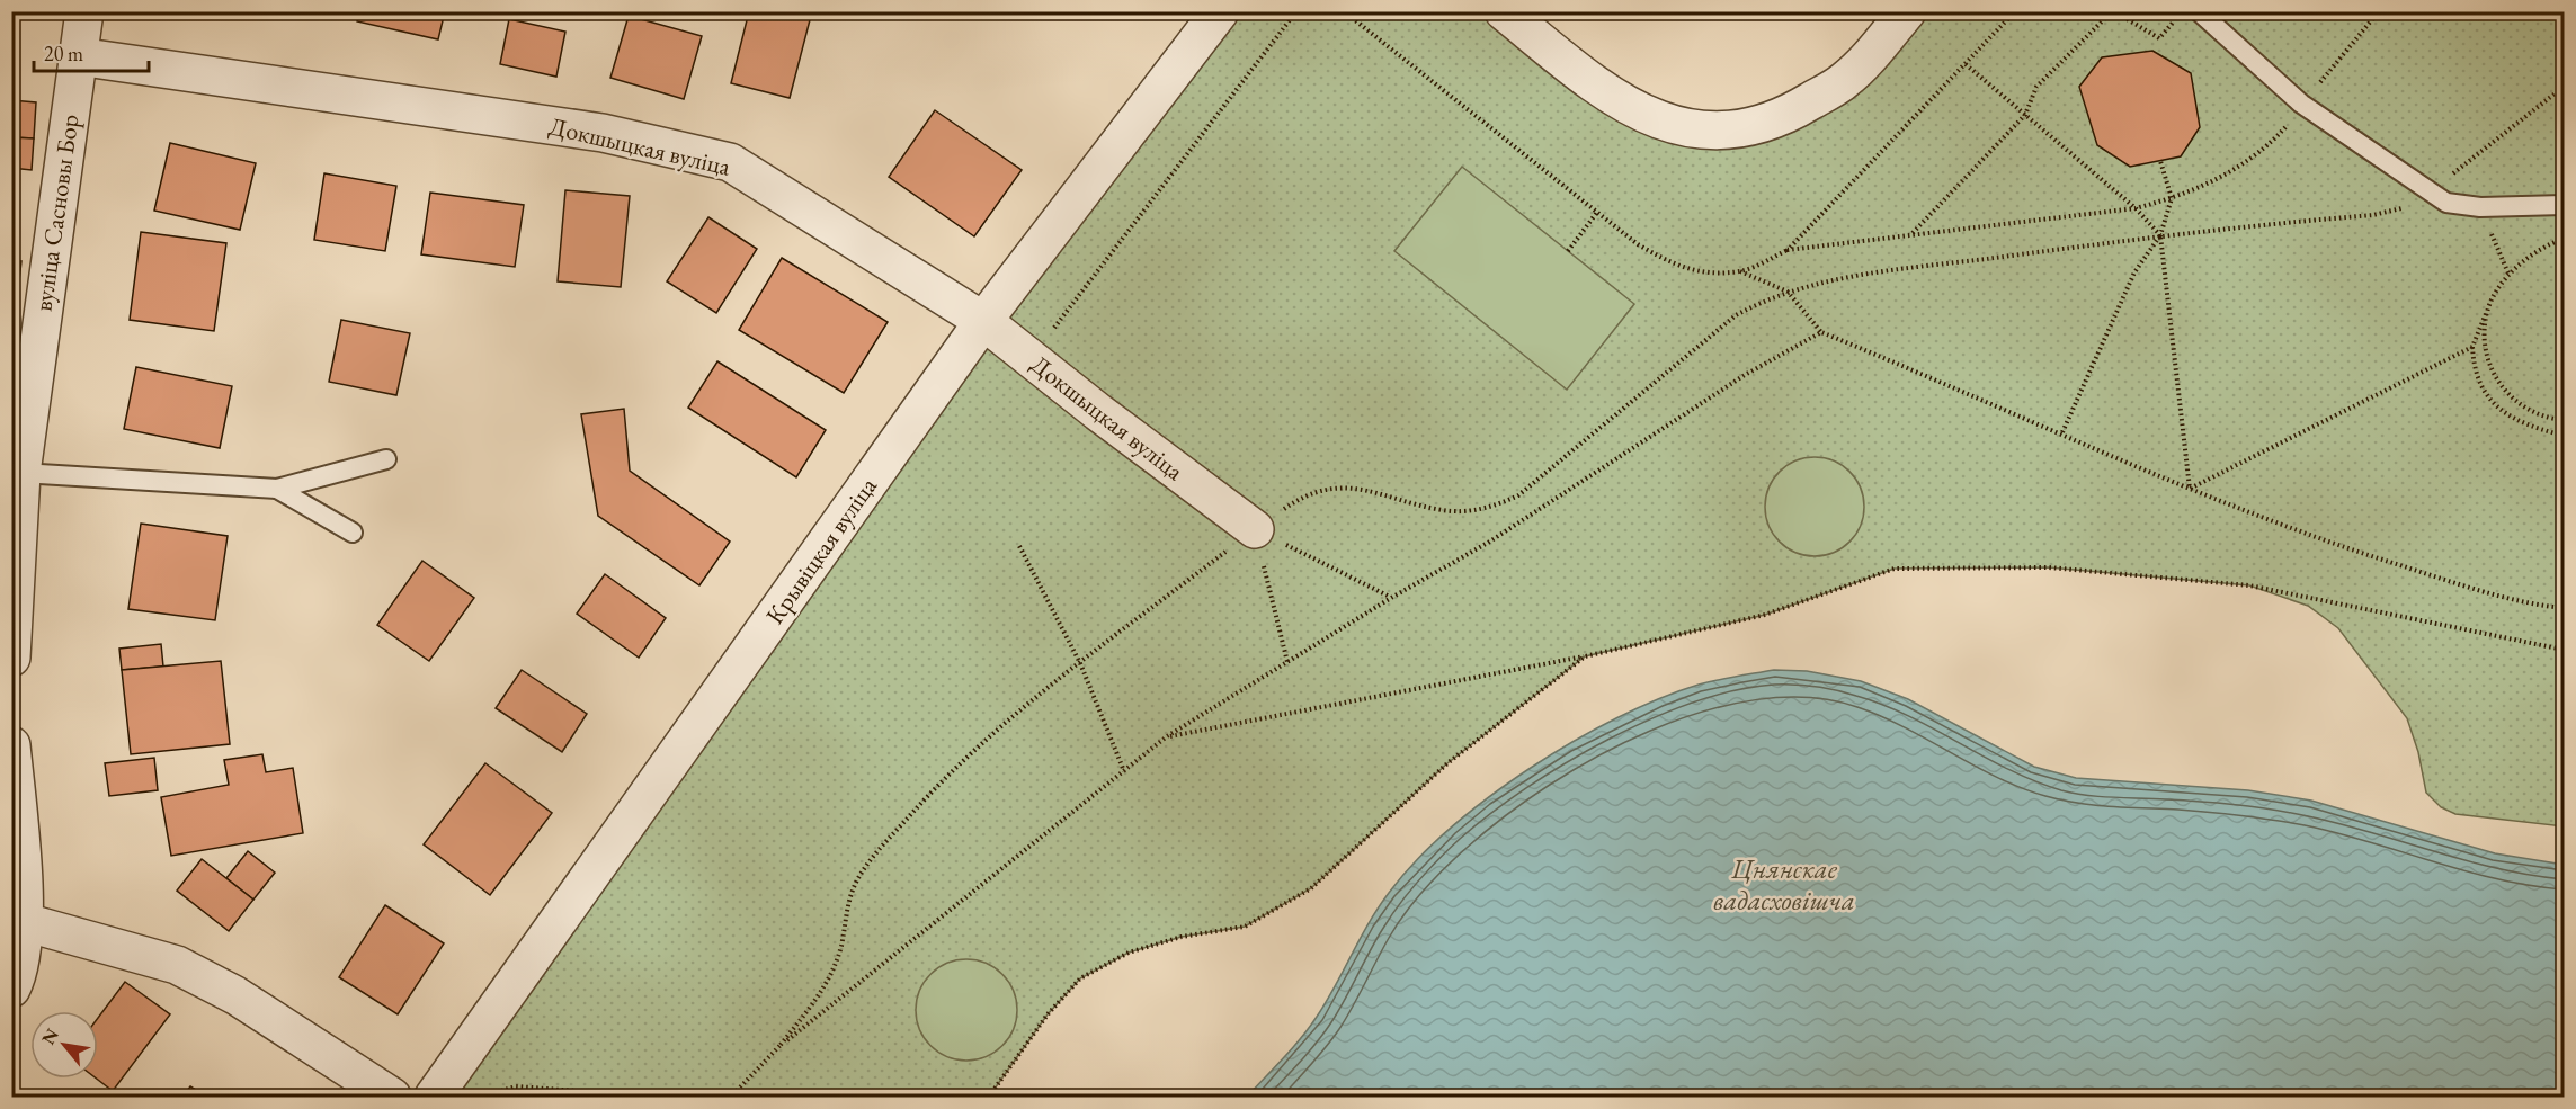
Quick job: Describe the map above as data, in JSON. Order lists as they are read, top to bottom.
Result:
{
  "streets": {
    "street": ["Докшыцкая вуліца", "вуліца Сасновы Бор", "Крывіцкая вуліца"]
  },
  "crossings": [
    ["Докшыцкая вуліца", "вуліца Сасновы Бор"],
    ["Докшыцкая вуліца", "Крывіцкая вуліца"]
  ],
  "water": ["Цнянскае вадасховішча"],
  "scale_bar": "20 m",
  "north": "top left"
}
